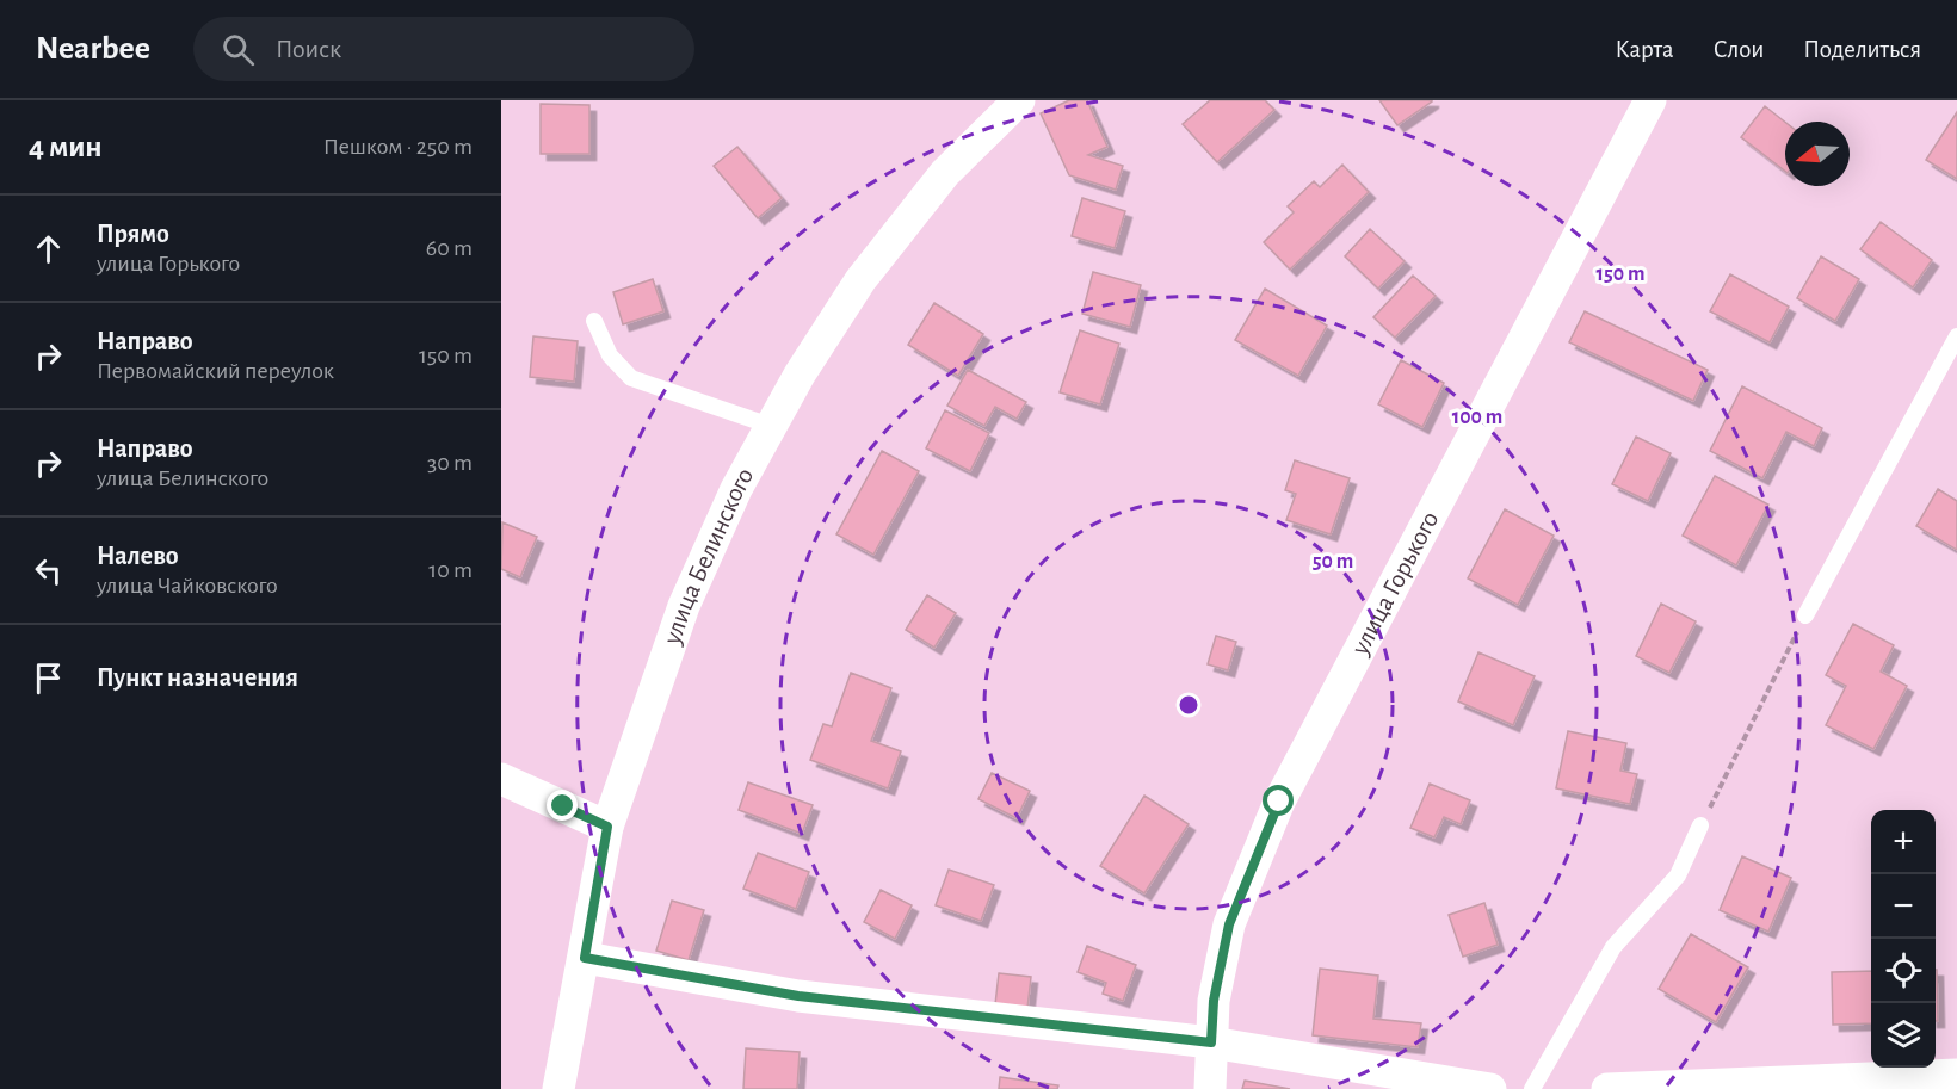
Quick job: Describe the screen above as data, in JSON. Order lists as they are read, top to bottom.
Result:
{
  "streets": {
    "street": ["улица Белинского", "улица Горького"]
  },
  "north": "left",
  "page": {
    "header": "Nearbee",
    "search": "Поиск",
    "nav": ["Карта", "Слои", "Поделиться"],
    "heading": ["4 мин", "Пешком · 250 m"],
    "list": [
      ["Прямо", "улица Горького", "60 m"],
      ["Направо", "Первомайский переулок", "150 m"],
      ["Направо", "улица Белинского", "30 m"],
      ["Налево", "улица Чайковского", "10 m"],
      "Пункт назначения"
    ],
    "map_buttons": ["+", "−"]
  },
  "rings": ["150 m", "100 m", "50 m"]
}
